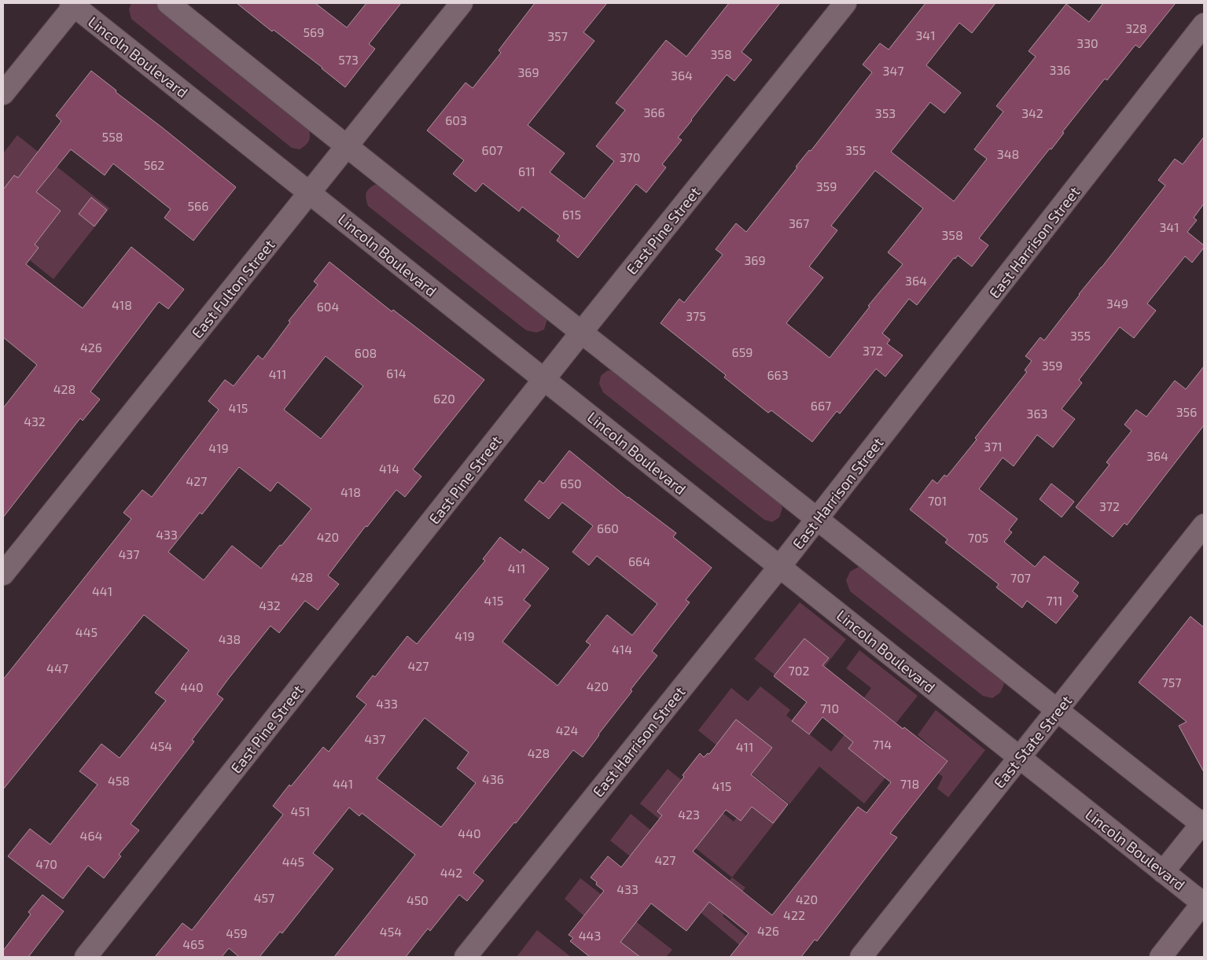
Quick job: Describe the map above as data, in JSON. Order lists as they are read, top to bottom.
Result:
{
  "streets": {
    "street": [
      "Lincoln Boulevard",
      "East Pine Street",
      "East Harrison Street",
      "East Fulton Street",
      "East State Street"
    ]
  },
  "crossings": [
    ["Lincoln Boulevard", "East Pine Street"],
    ["Lincoln Boulevard", "East Harrison Street"],
    ["Lincoln Boulevard", "East Fulton Street"],
    ["Lincoln Boulevard", "East State Street"]
  ],
  "house_numbers": [
    "328",
    "569",
    "341",
    "357",
    "330",
    "358",
    "573",
    "336",
    "347",
    "369",
    "364",
    "366",
    "353",
    "342",
    "603",
    "558",
    "607",
    "355",
    "348",
    "370",
    "562",
    "611",
    "359",
    "566",
    "615",
    "367",
    "341",
    "358",
    "369",
    "364",
    "349",
    "418",
    "604",
    "375",
    "355",
    "426",
    "372",
    "659",
    "608",
    "359",
    "614",
    "411",
    "663",
    "428",
    "620",
    "667",
    "415",
    "356",
    "363",
    "432",
    "371",
    "419",
    "364",
    "414",
    "427",
    "650",
    "418",
    "701",
    "372",
    "660",
    "433",
    "420",
    "705",
    "437",
    "664",
    "411",
    "428",
    "707",
    "441",
    "415",
    "711",
    "432",
    "445",
    "419",
    "438",
    "414",
    "427",
    "447",
    "702",
    "757",
    "420",
    "440",
    "433",
    "710",
    "424",
    "437",
    "714",
    "454",
    "411",
    "428",
    "436",
    "458",
    "441",
    "718",
    "415",
    "451",
    "423",
    "440",
    "464",
    "427",
    "445",
    "470",
    "442",
    "433",
    "457",
    "420",
    "450",
    "422",
    "426",
    "454",
    "459",
    "443",
    "465"
  ]
}
